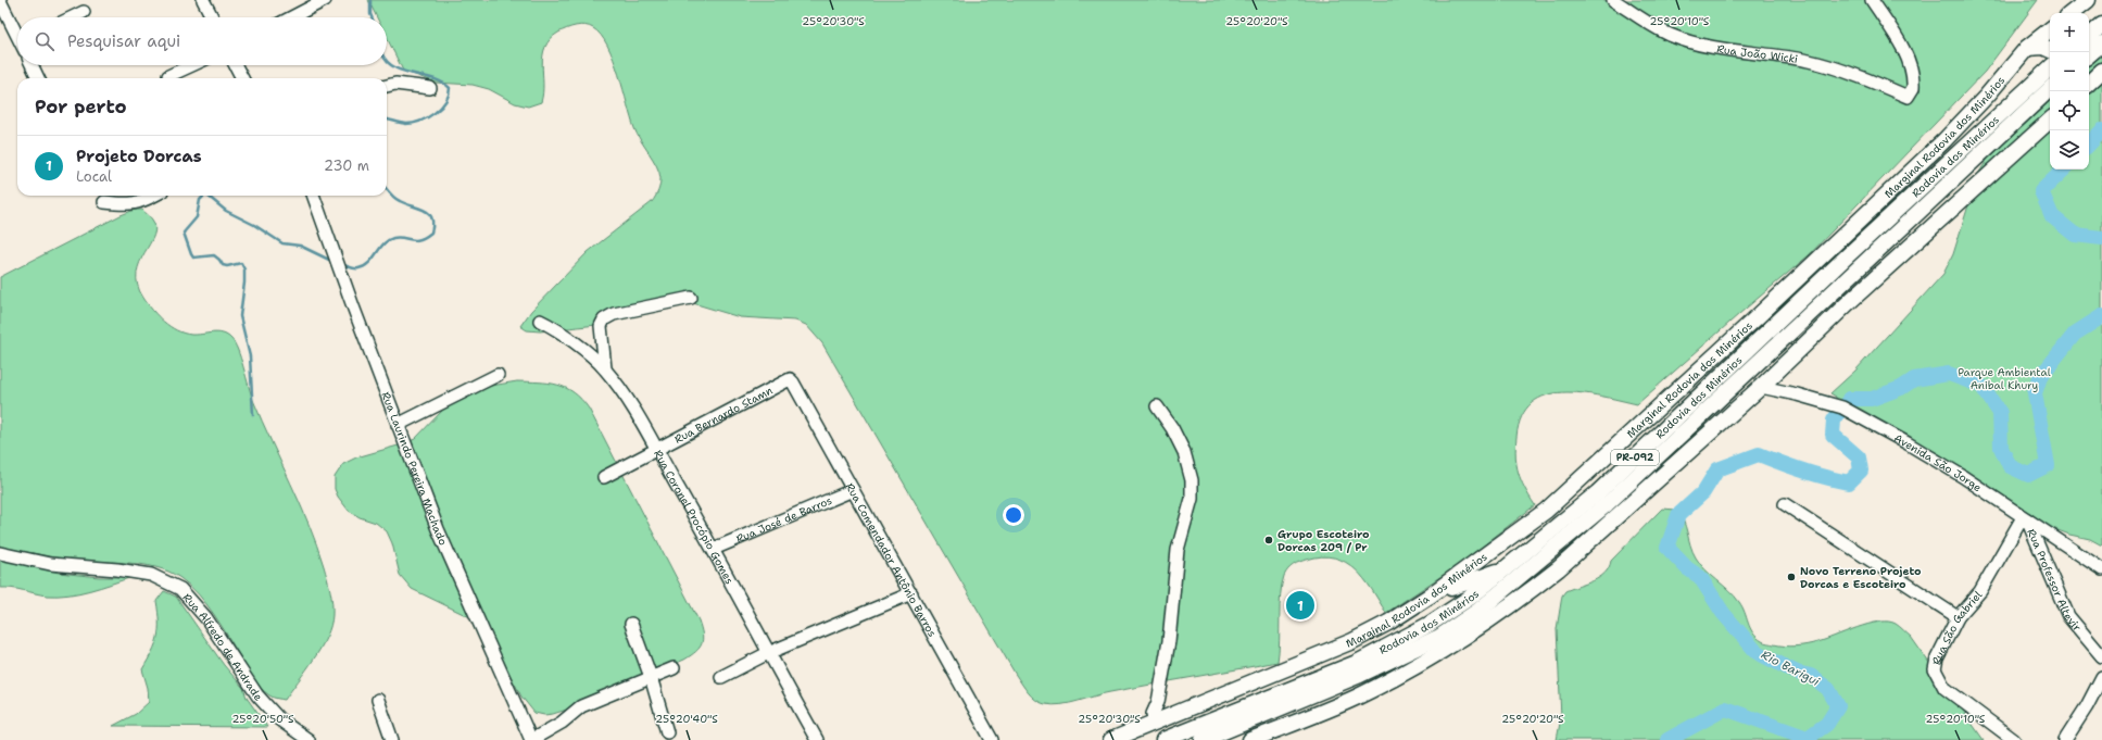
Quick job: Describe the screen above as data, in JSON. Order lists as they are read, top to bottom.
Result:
{
  "streets": {
    "main road": ["Marginal Rodovia dos Minérios", "Rodovia dos Minérios", "PR-092"],
    "street": [
      "Rua João Wicki",
      "Rua Bernardo Stamn",
      "Avenida São Jorge",
      "Rua Laurindo Pereira Machado",
      "Rua Coronel Procópio Gomes",
      "Rua José de Barros",
      "Rua Comendador Antônio Barros",
      "Rua Professor Altevir",
      "Rua São Gabriel",
      "Rua Alfredo de Andrade"
    ]
  },
  "crossings": [
    ["Rua Bernardo Stamn", "Rua Coronel Procópio Gomes"],
    ["Rua Bernardo Stamn", "Rua Comendador Antônio Barros"],
    ["Avenida São Jorge", "Rua Professor Altevir"],
    ["Avenida São Jorge", "Rua São Gabriel"],
    ["Rua Coronel Procópio Gomes", "Rua José de Barros"],
    ["Rua José de Barros", "Rua Comendador Antônio Barros"],
    ["Rua Professor Altevir", "Rua São Gabriel"]
  ],
  "water": ["Rio Barigui"],
  "parks": ["Parque Ambiental Anibal Khury"],
  "places": ["Grupo Escoteiro Dorcas 209 / Pr", "Novo Terreno Projeto Dorcas e Escoteiro"],
  "page": {
    "map_buttons": ["+", "−"],
    "search": "Pesquisar aqui",
    "heading": "Por perto",
    "list": [
      {
        "mark": "1",
        "name": "Projeto Dorcas",
        "note": "Local",
        "value": "230 m"
      }
    ],
    "pins": "1"
  },
  "coordinates": [
    "25°20'10\"S",
    "25°20'30\"S",
    "25°20'20\"S",
    "25°20'50\"S",
    "25°20'40\"S"
  ]
}
